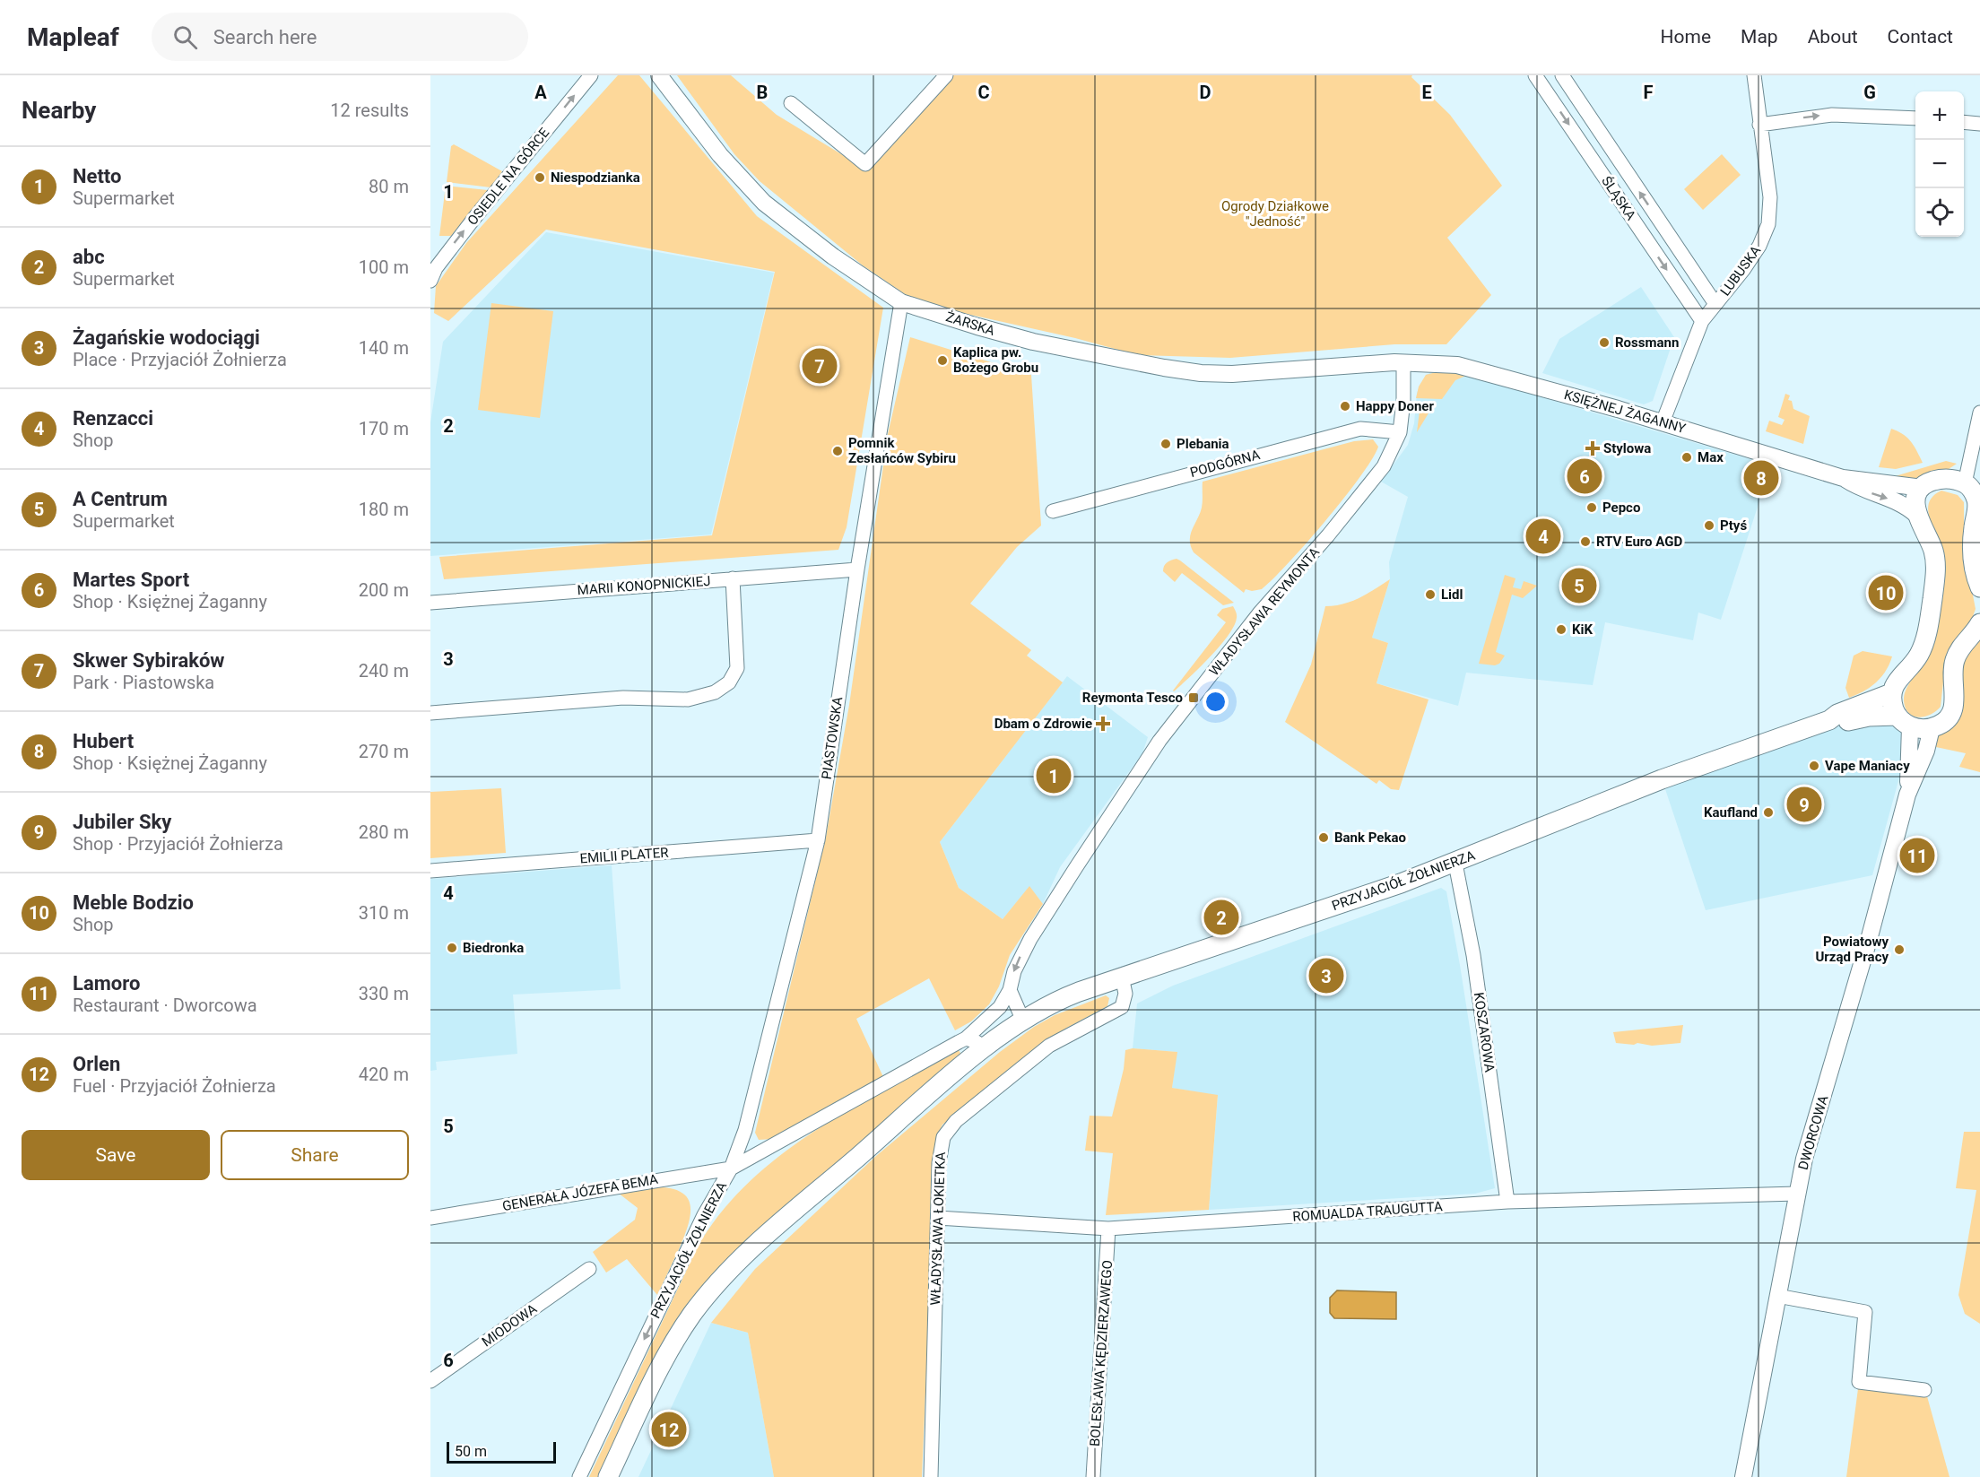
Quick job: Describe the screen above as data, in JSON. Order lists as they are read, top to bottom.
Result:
{
  "streets": {
    "main road": ["PRZYJACIÓŁ ŻOŁNIERZA"],
    "street": [
      "OSIEDLE NA GÓRCE",
      "ŚLĄSKA",
      "LUBUSKA",
      "ŻARSKA",
      "KSIĘŻNEJ ŻAGANNY",
      "PODGÓRNA",
      "MARII KONOPNICKIEJ",
      "WŁADYSŁAWA REYMONTA",
      "PIASTOWSKA",
      "EMILII PLATER",
      "KOSZAROWA",
      "DWORCOWA",
      "GENERAŁA JÓZEFA BEMA",
      "ROMUALDA TRAUGUTTA",
      "WŁADYSŁAWA ŁOKIETKA",
      "MIODOWA",
      "BOLESŁAWA KĘDZIERZAWEGO"
    ]
  },
  "crossings": [
    ["ŚLĄSKA", "LUBUSKA"],
    ["LUBUSKA", "KSIĘŻNEJ ŻAGANNY"],
    ["ŻARSKA", "KSIĘŻNEJ ŻAGANNY"],
    ["ŻARSKA", "WŁADYSŁAWA REYMONTA"],
    ["ŻARSKA", "PIASTOWSKA"],
    ["KSIĘŻNEJ ŻAGANNY", "WŁADYSŁAWA REYMONTA"],
    ["PODGÓRNA", "WŁADYSŁAWA REYMONTA"],
    ["MARII KONOPNICKIEJ", "PIASTOWSKA"],
    ["WŁADYSŁAWA REYMONTA", "PRZYJACIÓŁ ŻOŁNIERZA"],
    ["PIASTOWSKA", "EMILII PLATER"],
    ["PIASTOWSKA", "PRZYJACIÓŁ ŻOŁNIERZA"],
    ["PIASTOWSKA", "GENERAŁA JÓZEFA BEMA"],
    ["PRZYJACIÓŁ ŻOŁNIERZA", "KOSZAROWA"],
    ["PRZYJACIÓŁ ŻOŁNIERZA", "DWORCOWA"],
    ["PRZYJACIÓŁ ŻOŁNIERZA", "GENERAŁA JÓZEFA BEMA"],
    ["PRZYJACIÓŁ ŻOŁNIERZA", "WŁADYSŁAWA ŁOKIETKA"],
    ["KOSZAROWA", "ROMUALDA TRAUGUTTA"],
    ["DWORCOWA", "ROMUALDA TRAUGUTTA"],
    ["ROMUALDA TRAUGUTTA", "WŁADYSŁAWA ŁOKIETKA"],
    ["ROMUALDA TRAUGUTTA", "BOLESŁAWA KĘDZIERZAWEGO"]
  ],
  "one_way": ["OSIEDLE NA GÓRCE", "WŁADYSŁAWA REYMONTA"],
  "parks": ["Ogrody Działkowe \"Jedność\""],
  "places": {
    "other": [
      "Niespodzianka",
      "Rossmann",
      "Kaplica pw. Bożego Grobu",
      "Happy Doner",
      "Plebania",
      "Pomnik Zesłańców Sybiru",
      "Max",
      "Pepco",
      "Ptyś",
      "RTV Euro AGD",
      "Lidl",
      "KiK",
      "Vape Maniacy",
      "Kaufland",
      "Bank Pekao",
      "Biedronka",
      "Powiatowy Urząd Pracy"
    ],
    "health": ["Stylowa", "Dbam o Zdrowie"],
    "transit": ["Reymonta Tesco"]
  },
  "scale_bar": "50 m",
  "page": {
    "header": "Mapleaf",
    "search": "Search here",
    "nav": [
      "Home",
      "Map",
      "About",
      "Contact"
    ],
    "heading": ["Nearby", "12 results"],
    "map_buttons": ["+", "−"],
    "list": [
      {
        "mark": "1",
        "name": "Netto",
        "note": "Supermarket",
        "value": "80 m"
      },
      {
        "mark": "2",
        "name": "abc",
        "note": "Supermarket",
        "value": "100 m"
      },
      {
        "mark": "3",
        "name": "Żagańskie wodociągi",
        "note": "Place · Przyjaciół Żołnierza",
        "value": "140 m"
      },
      {
        "mark": "4",
        "name": "Renzacci",
        "note": "Shop",
        "value": "170 m"
      },
      {
        "mark": "5",
        "name": "A Centrum",
        "note": "Supermarket",
        "value": "180 m"
      },
      {
        "mark": "6",
        "name": "Martes Sport",
        "note": "Shop · Księżnej Żaganny",
        "value": "200 m"
      },
      {
        "mark": "7",
        "name": "Skwer Sybiraków",
        "note": "Park · Piastowska",
        "value": "240 m"
      },
      {
        "mark": "8",
        "name": "Hubert",
        "note": "Shop · Księżnej Żaganny",
        "value": "270 m"
      },
      {
        "mark": "9",
        "name": "Jubiler Sky",
        "note": "Shop · Przyjaciół Żołnierza",
        "value": "280 m"
      },
      {
        "mark": "10",
        "name": "Meble Bodzio",
        "note": "Shop",
        "value": "310 m"
      },
      {
        "mark": "11",
        "name": "Lamoro",
        "note": "Restaurant · Dworcowa",
        "value": "330 m"
      },
      {
        "mark": "12",
        "name": "Orlen",
        "note": "Fuel · Przyjaciół Żołnierza",
        "value": "420 m"
      }
    ],
    "pins": [
      "7",
      "6",
      "8",
      "4",
      "5",
      "10",
      "1",
      "9",
      "11",
      "2",
      "3",
      "12"
    ],
    "buttons": ["Save", "Share"],
    "scale": "50 m"
  },
  "grid": {
    "columns": [
      "A",
      "B",
      "C",
      "D",
      "E",
      "F",
      "G"
    ],
    "rows": [
      "1",
      "2",
      "3",
      "4",
      "5",
      "6"
    ]
  }
}
